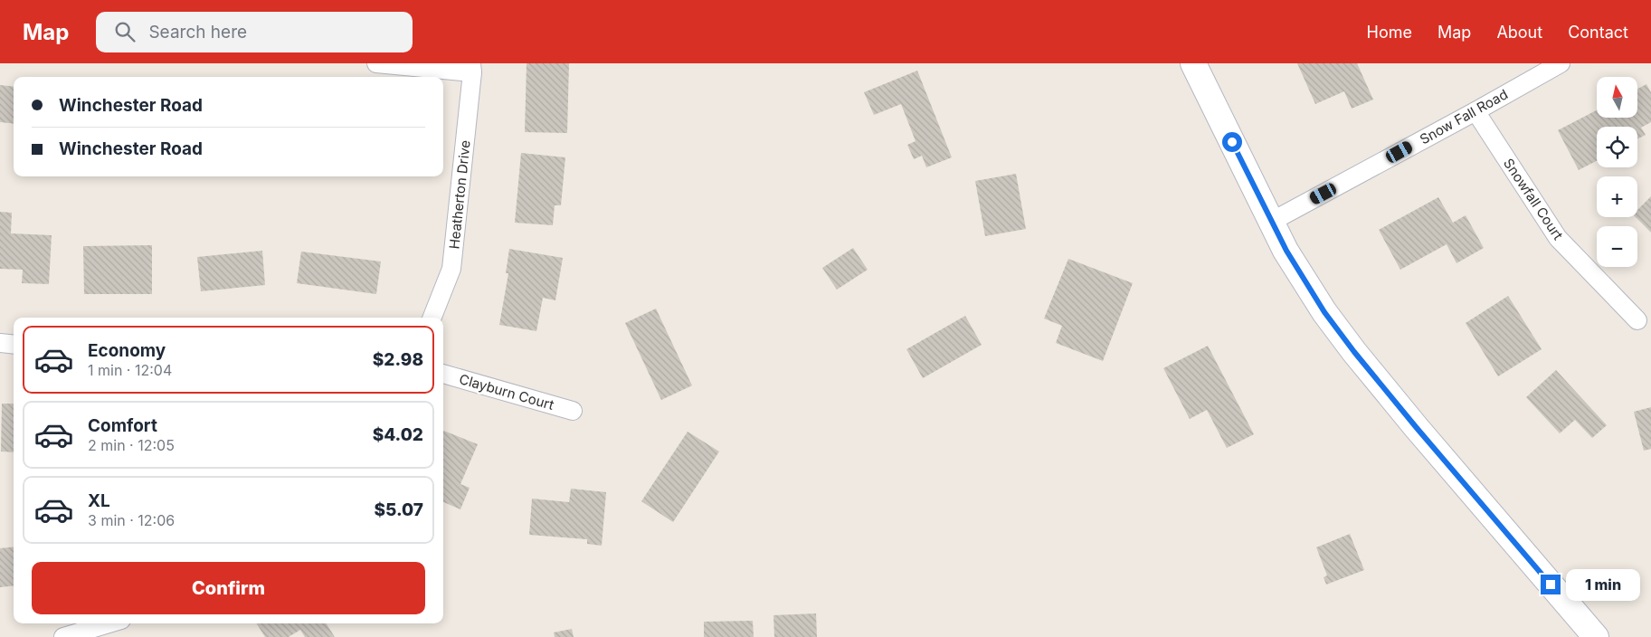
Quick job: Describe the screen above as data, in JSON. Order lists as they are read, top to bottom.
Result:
{
  "streets": {
    "street": [
      "Snow Fall Road",
      "Heatherton Drive",
      "Snowfall Court",
      "Clayburn Court"
    ]
  },
  "crossings": [
    ["Snow Fall Road", "Snowfall Court"]
  ],
  "north": "top",
  "page": {
    "header": "Map",
    "search": "Search here",
    "nav": [
      "Home",
      "Map",
      "About",
      "Contact"
    ],
    "map_buttons": ["+", "−"],
    "banner": ["Winchester Road", "Winchester Road"],
    "list": [
      {
        "name": "Economy",
        "note": "1 min · 12:04",
        "value": "$2.98"
      },
      {
        "name": "Comfort",
        "note": "2 min · 12:05",
        "value": "$4.02"
      },
      {
        "name": "XL",
        "note": "3 min · 12:06",
        "value": "$5.07"
      }
    ],
    "buttons": "Confirm",
    "bubble": "1 min"
  }
}
